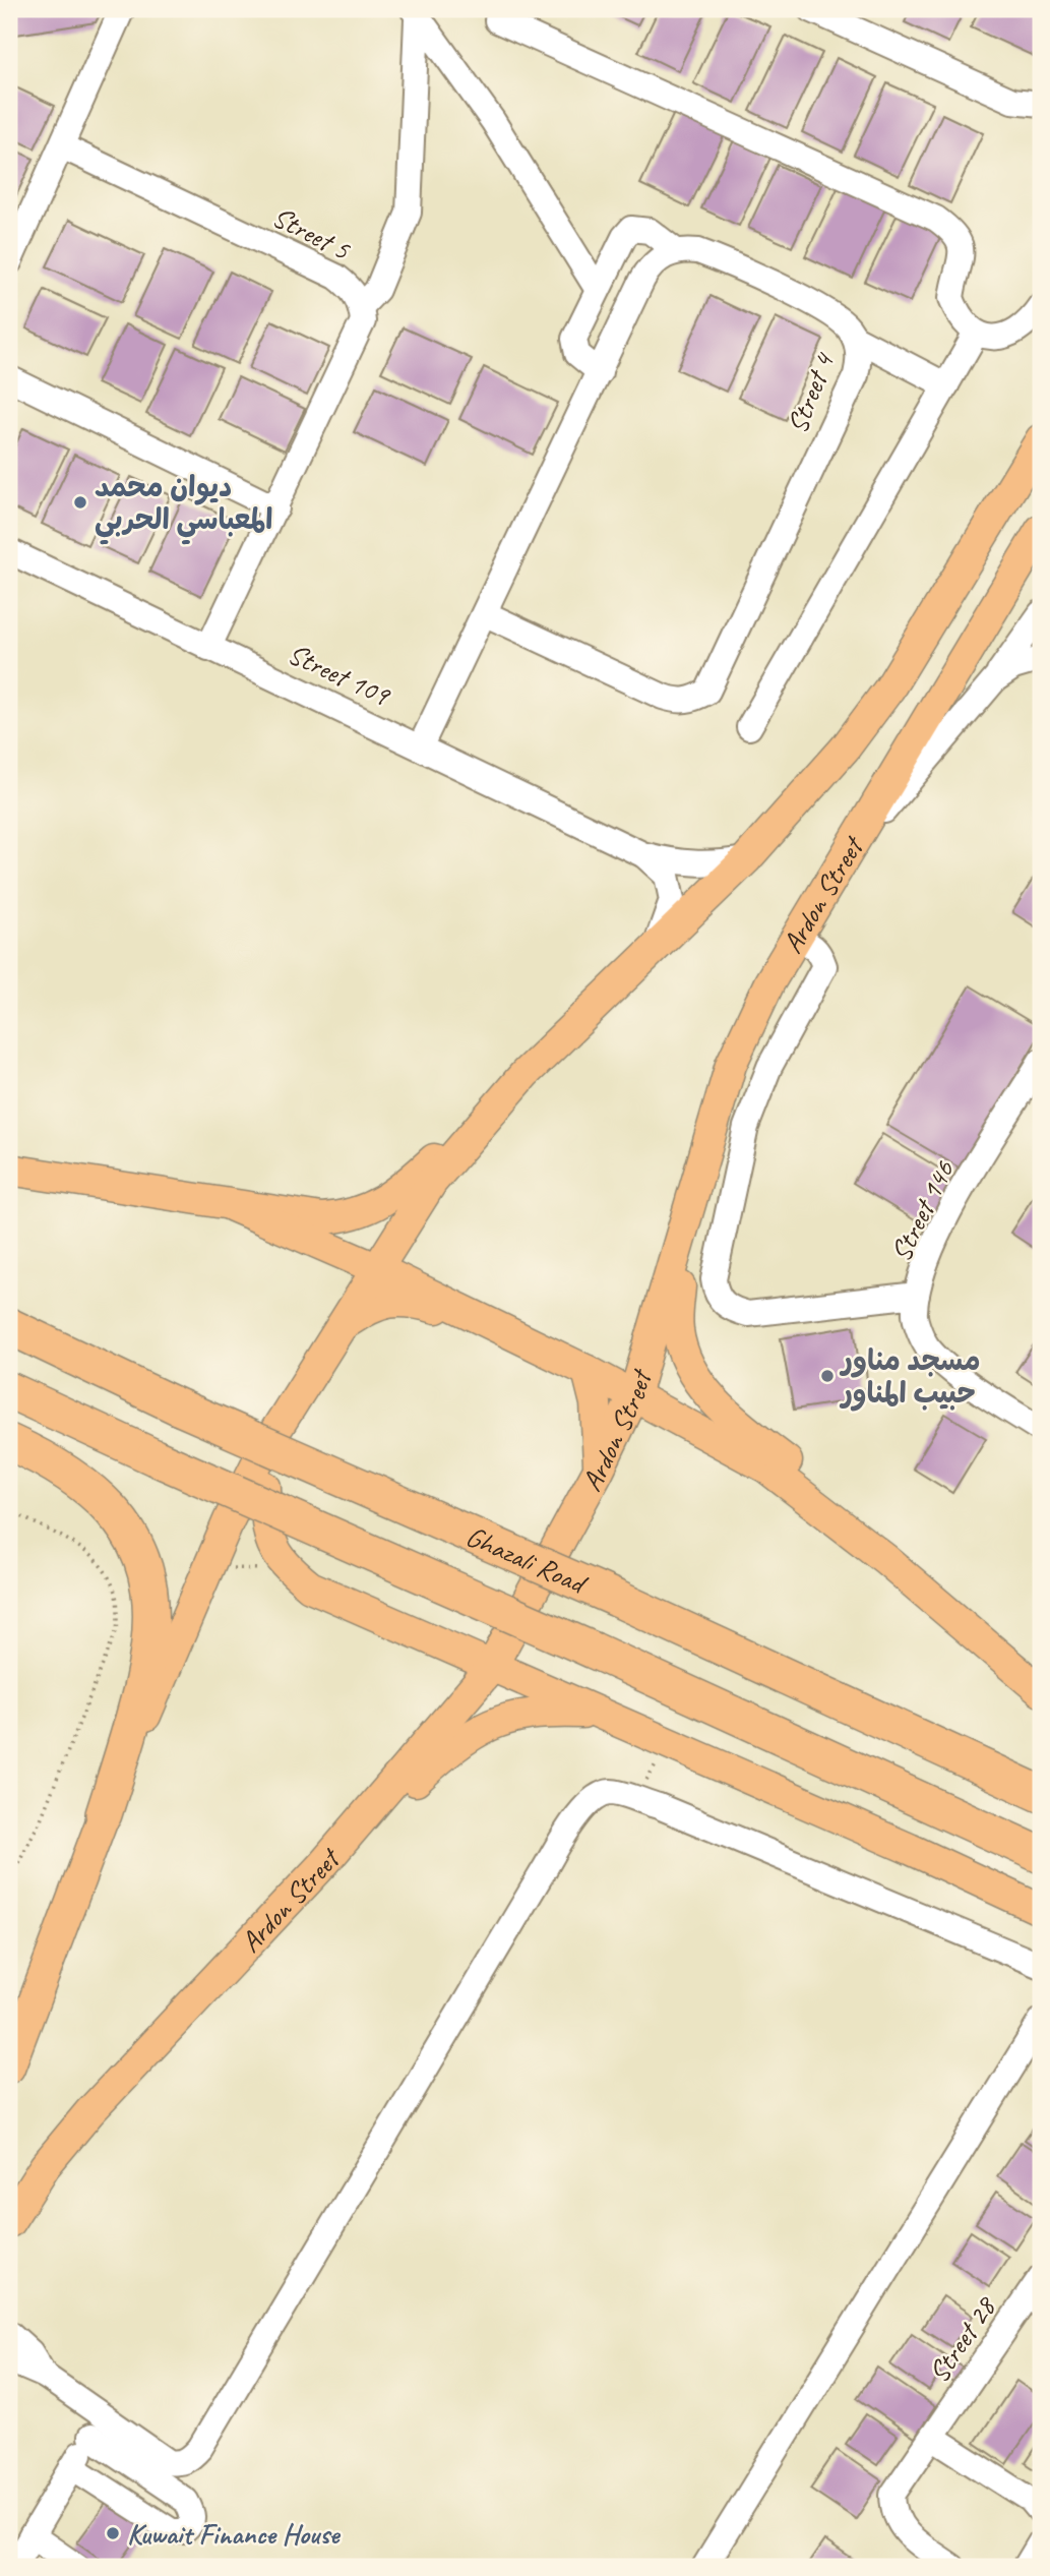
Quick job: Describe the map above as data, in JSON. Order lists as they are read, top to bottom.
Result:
{
  "streets": {
    "highway": ["Ghazali Road"],
    "main road": ["Ardon Street"],
    "street": [
      "Street 5",
      "Street 4",
      "Street 109",
      "Street 146",
      "Street 28"
    ]
  },
  "places": ["ديوان محمد المعباسي الحربي", "مسجد مناور حبيب المناور", "Kuwait Finance House"]
}
